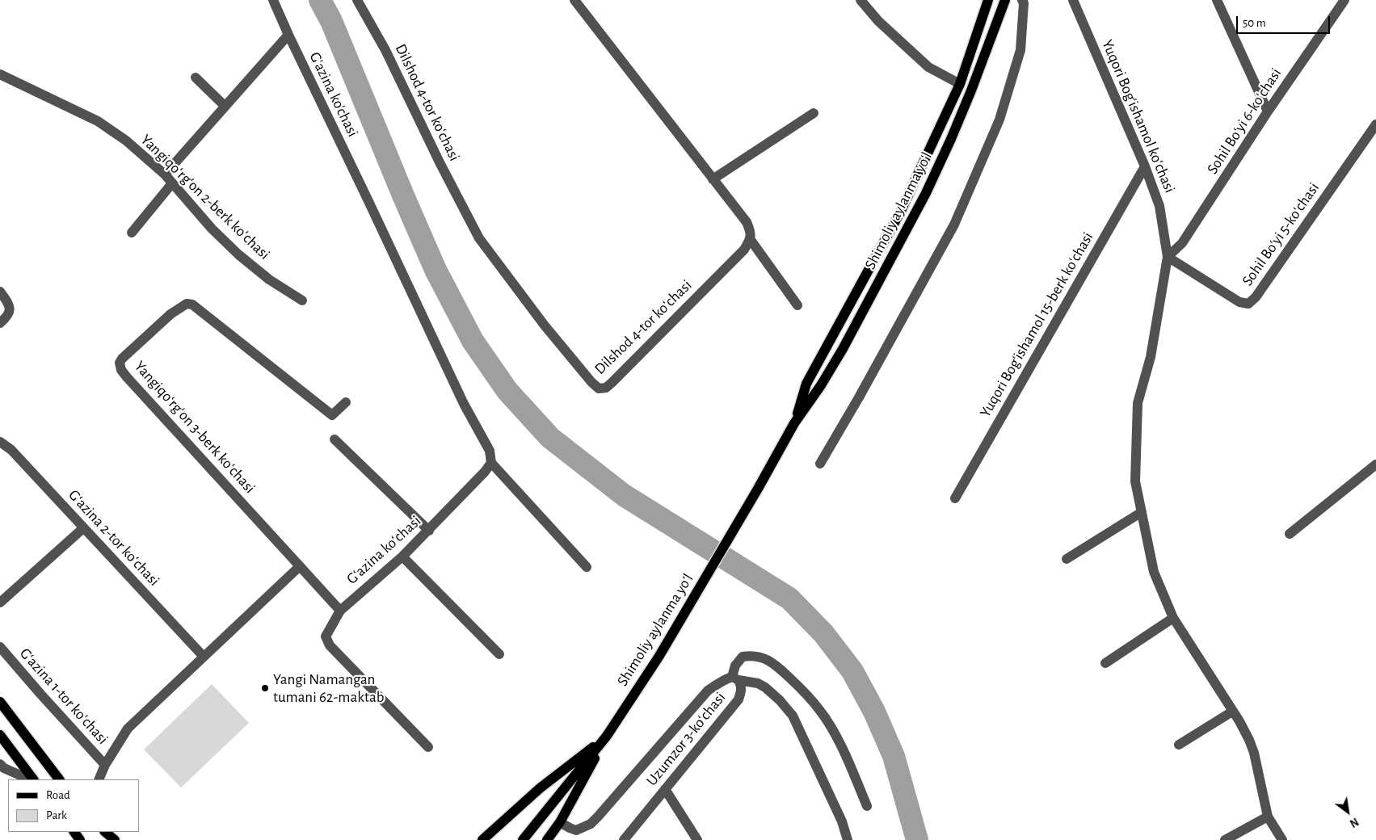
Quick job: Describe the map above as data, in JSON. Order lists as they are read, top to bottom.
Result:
{
  "streets": {
    "main road": ["Shimoliy aylanma yoʻl"],
    "street": [
      "G'azina ko'chasi",
      "Dilshod 4-tor koʻchasi",
      "Yuqori Bogʻishamol koʻchasi",
      "Sohil Boʻyi 6-koʻchasi",
      "Yangiqoʻrgʻon 2-berk koʻchasi",
      "Sohil Boʻyi 5-koʻchasi",
      "Yuqori Bogʻishamol 15-berk koʻchasi",
      "Yangiqoʻrgʻon 3-berk koʻchasi",
      "Gʻazina 2-tor koʻchasi",
      "Gʻazina koʻchasi",
      "Gʻazina 1-tor koʻchasi",
      "Uzumzor 3-koʻchasi"
    ]
  },
  "crossings": [
    ["G'azina ko'chasi", "Gʻazina koʻchasi"],
    ["Yuqori Bogʻishamol koʻchasi", "Sohil Boʻyi 6-koʻchasi"],
    ["Yuqori Bogʻishamol koʻchasi", "Sohil Boʻyi 5-koʻchasi"],
    ["Yuqori Bogʻishamol koʻchasi", "Yuqori Bogʻishamol 15-berk koʻchasi"],
    ["Sohil Boʻyi 6-koʻchasi", "Sohil Boʻyi 5-koʻchasi"]
  ],
  "places": ["Yangi Namangan tumani 62-maktab"],
  "legend": ["Road", "Park"],
  "scale_bar": "50 m",
  "north": "bottom right"
}
